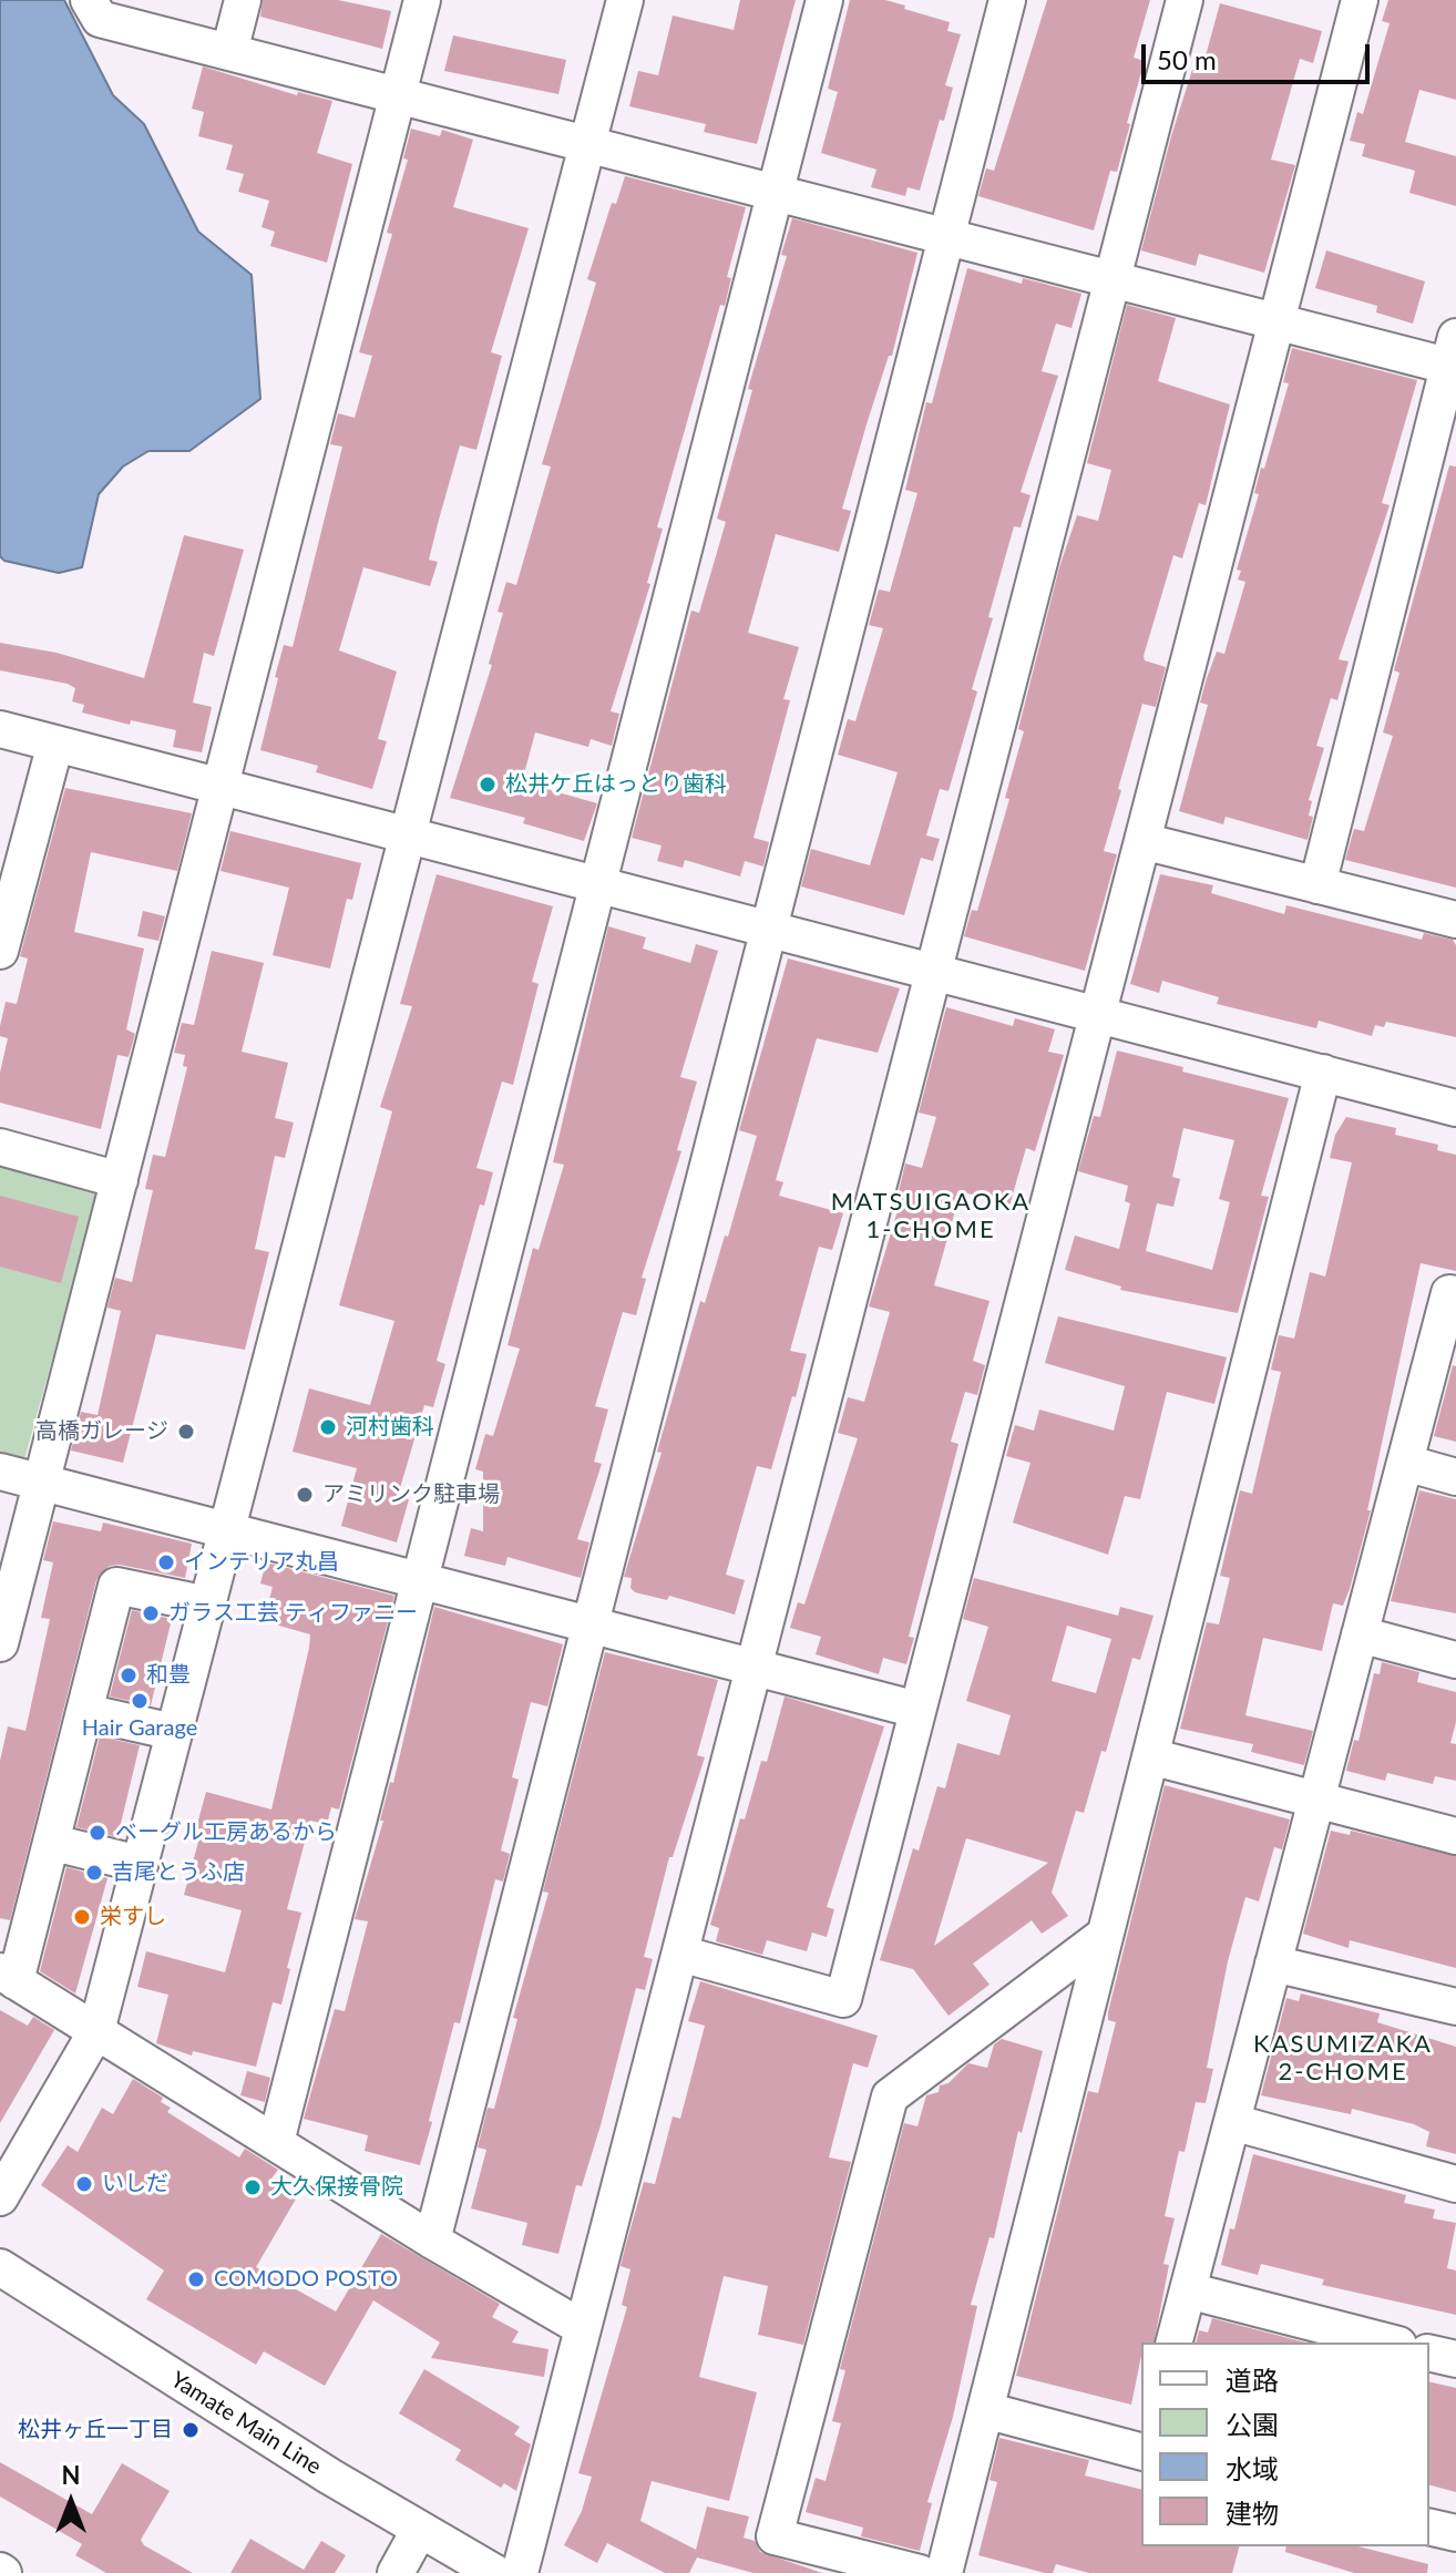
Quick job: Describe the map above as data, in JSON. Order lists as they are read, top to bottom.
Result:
{
  "streets": {
    "street": ["Yamate Main Line"]
  },
  "districts": ["MATSUIGAOKA 1-CHOME", "KASUMIZAKA 2-CHOME"],
  "places": [
    "松井ケ丘はっとり歯科",
    "河村歯科",
    "高橋ガレージ",
    "アミリンク駐車場",
    "インテリア丸昌",
    "ガラス工芸 ティファニー",
    "和豊",
    "Hair Garage",
    "ベーグル工房あるから",
    "吉尾とうふ店",
    "栄すし",
    "いしだ",
    "大久保接骨院",
    "COMODO POSTO",
    "松井ヶ丘一丁目"
  ],
  "legend": [
    "道路",
    "公園",
    "水域",
    "建物"
  ],
  "scale_bar": "50 m",
  "north": "top"
}
